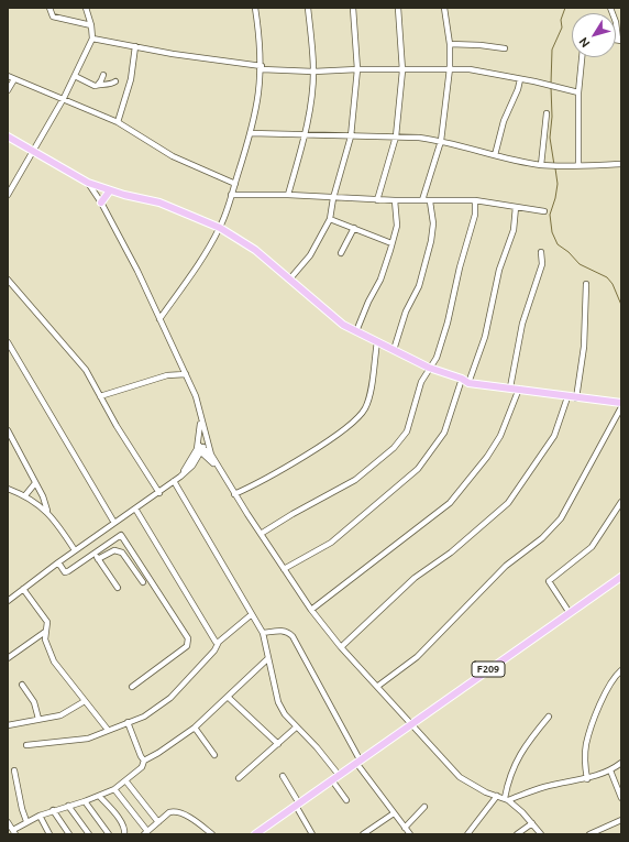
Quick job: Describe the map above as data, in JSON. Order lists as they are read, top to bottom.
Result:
{
  "streets": {
    "main road": ["F209"]
  },
  "north": "bottom left"
}
